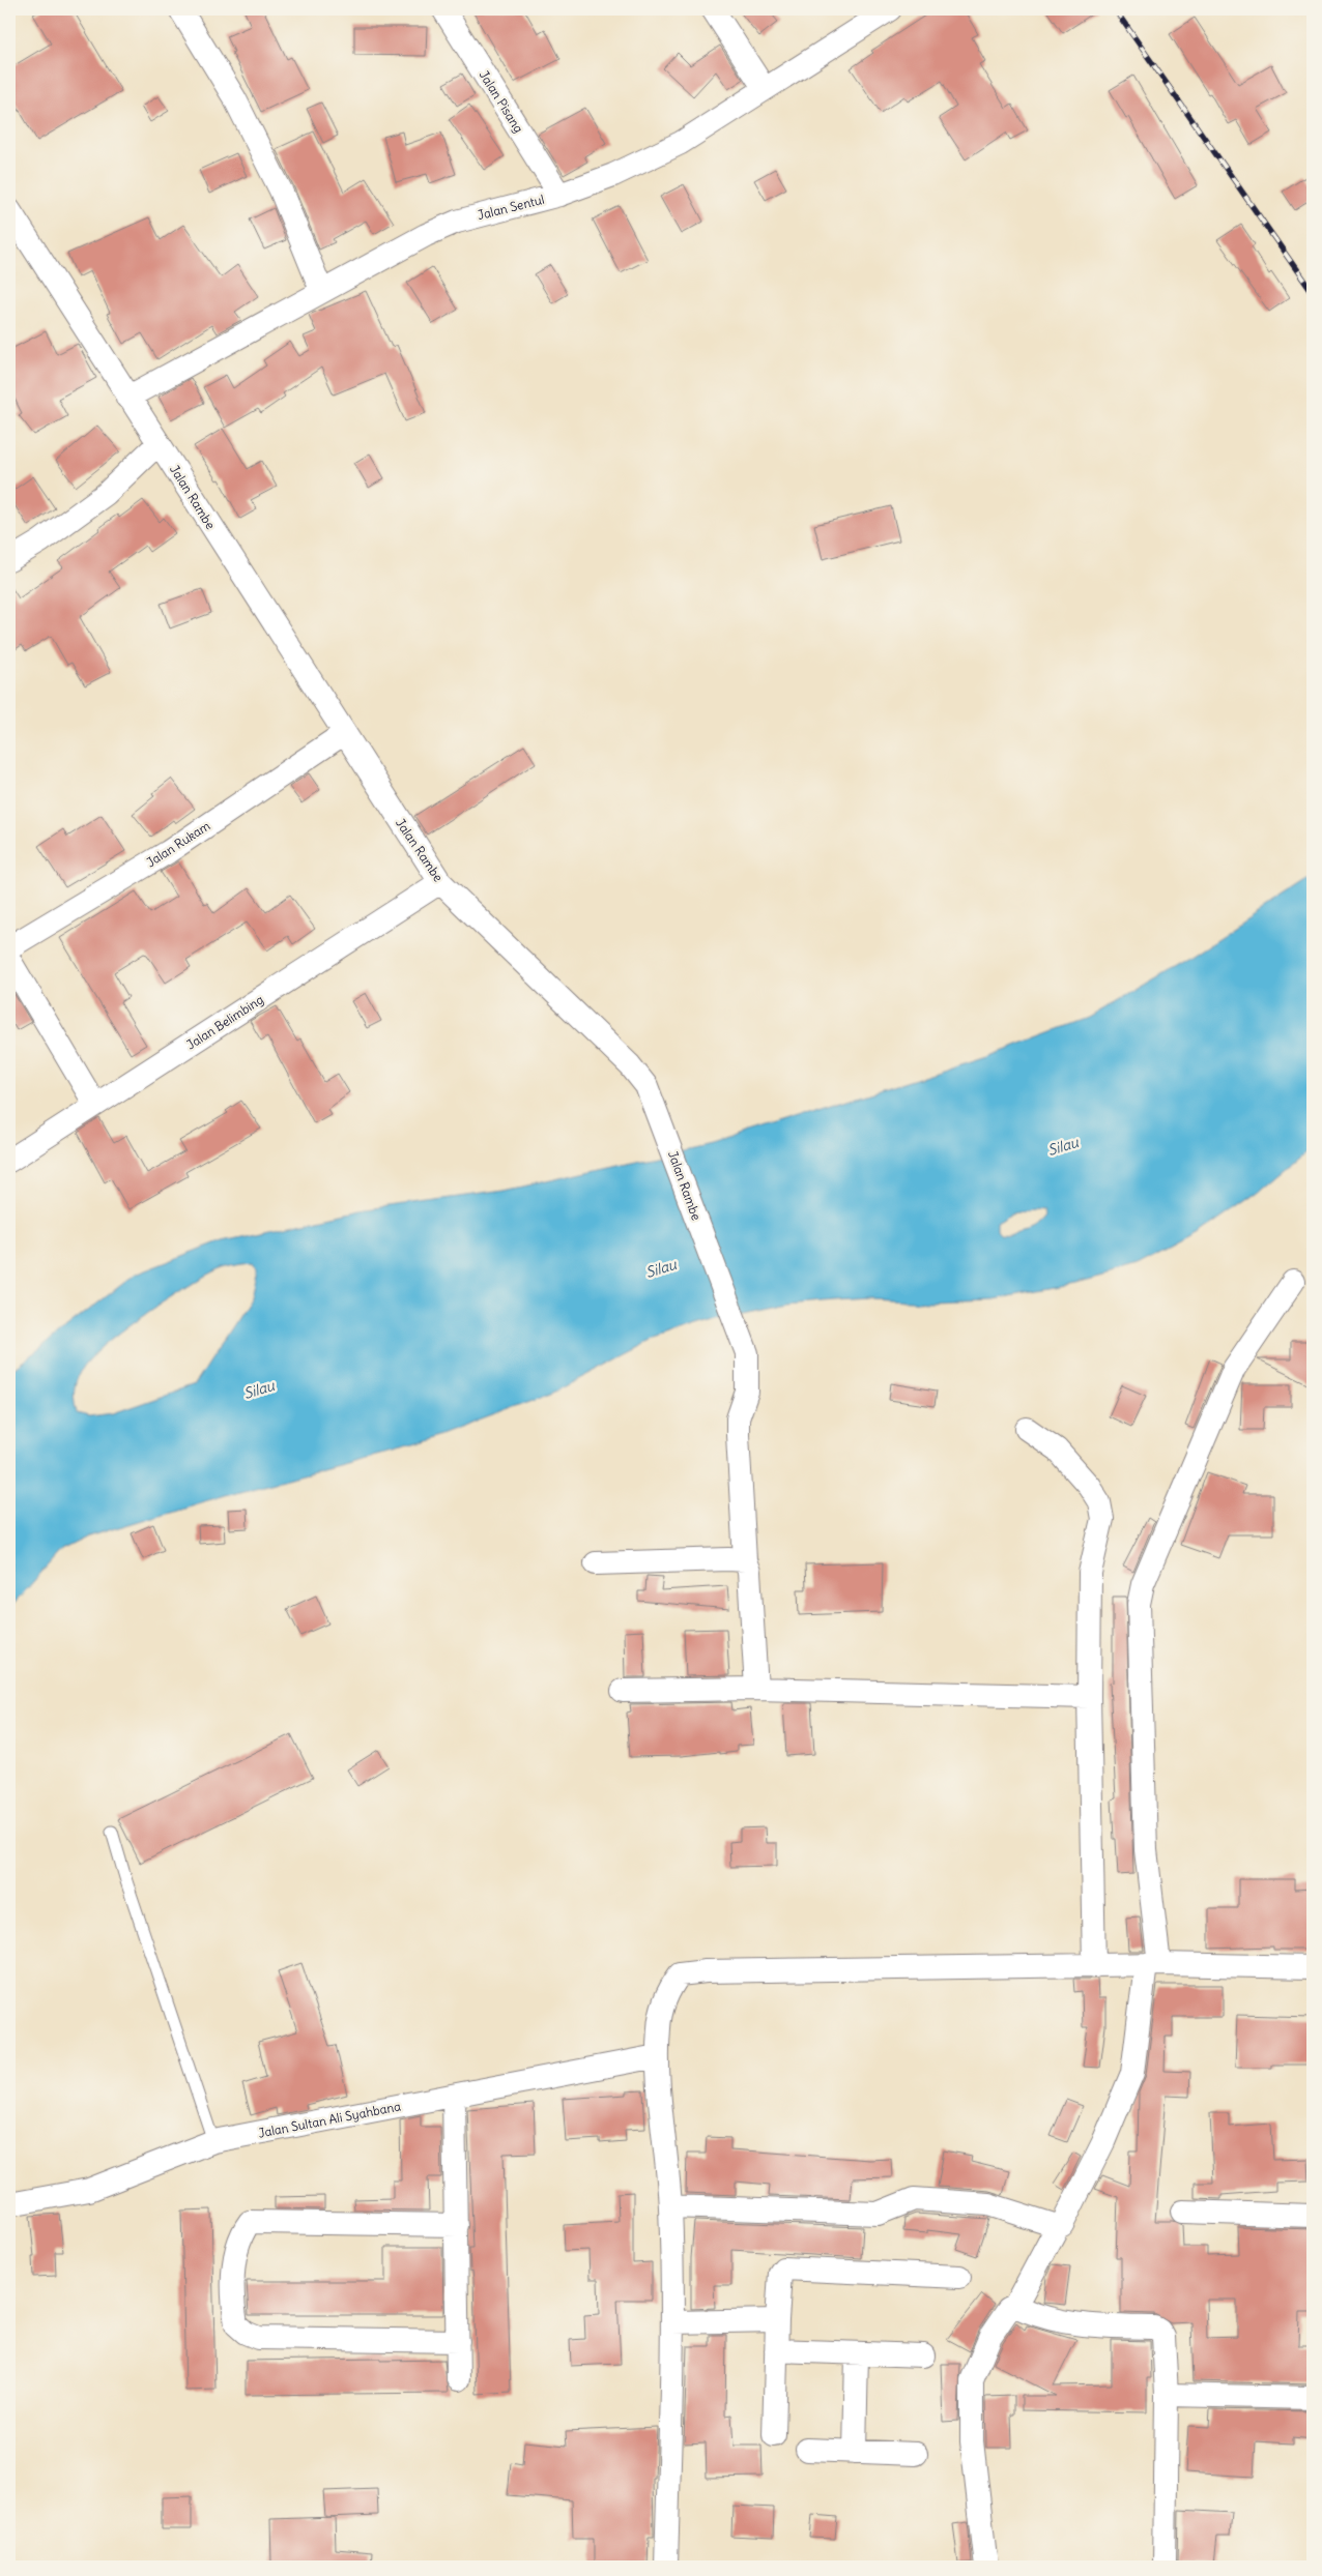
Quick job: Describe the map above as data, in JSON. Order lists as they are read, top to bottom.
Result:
{
  "streets": {
    "street": [
      "Jalan Pisang",
      "Jalan Sentul",
      "Jalan Rambe",
      "Jalan Rukam",
      "Jalan Belimbing",
      "Jalan Sultan Ali Syahbana"
    ]
  },
  "crossings": [
    ["Jalan Pisang", "Jalan Sentul"],
    ["Jalan Sentul", "Jalan Rambe"],
    ["Jalan Rambe", "Jalan Rukam"],
    ["Jalan Rambe", "Jalan Belimbing"]
  ],
  "water": ["Silau"]
}
